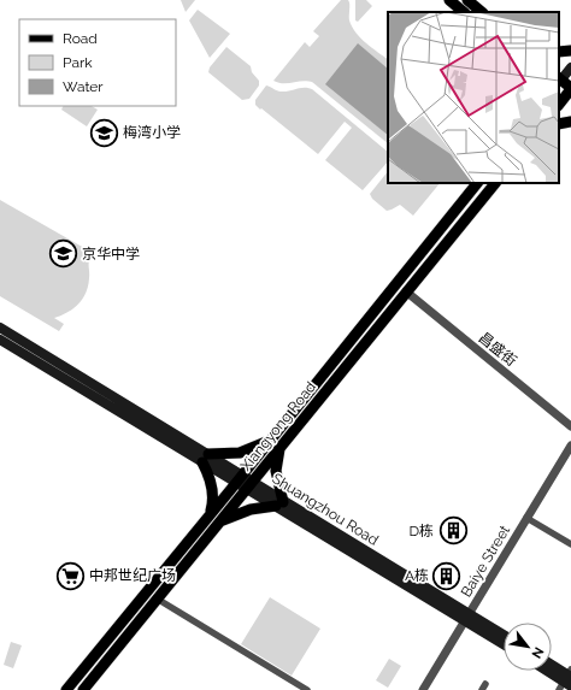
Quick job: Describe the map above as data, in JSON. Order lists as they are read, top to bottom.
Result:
{
  "streets": {
    "main road": ["Xiangyong Road", "Shuangzhou Road"],
    "street": ["昌盛街", "Baiye Street"]
  },
  "crossings": [
    ["昌盛街", "Xiangyong Road"],
    ["Xiangyong Road", "Shuangzhou Road"],
    ["Shuangzhou Road", "Baiye Street"]
  ],
  "places": {
    "school or university": ["梅湾小学", "京华中学"],
    "building": ["D栋", "A栋"],
    "supermarket": ["中邦世纪广场"]
  },
  "legend": ["Road", "Park", "Water"],
  "north": "bottom right"
}
